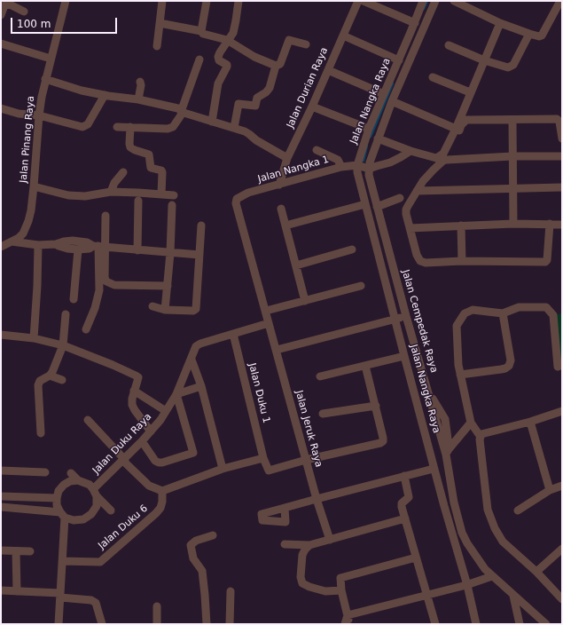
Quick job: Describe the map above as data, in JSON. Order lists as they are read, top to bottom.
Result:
{
  "streets": {
    "street": [
      "Jalan Durian Raya",
      "Jalan Nangka Raya",
      "Jalan Pinang Raya",
      "Jalan Nangka 1",
      "Jalan Cempedak Raya",
      "Jalan Duku 1",
      "Jalan Jeruk Raya",
      "Jalan Duku Raya",
      "Jalan Duku 6"
    ]
  },
  "crossings": [
    ["Jalan Durian Raya", "Jalan Nangka 1"],
    ["Jalan Nangka Raya", "Jalan Nangka 1"],
    ["Jalan Nangka 1", "Jalan Jeruk Raya"],
    ["Jalan Duku 1", "Jalan Duku Raya"],
    ["Jalan Jeruk Raya", "Jalan Duku Raya"]
  ],
  "scale_bar": "100 m"
}
